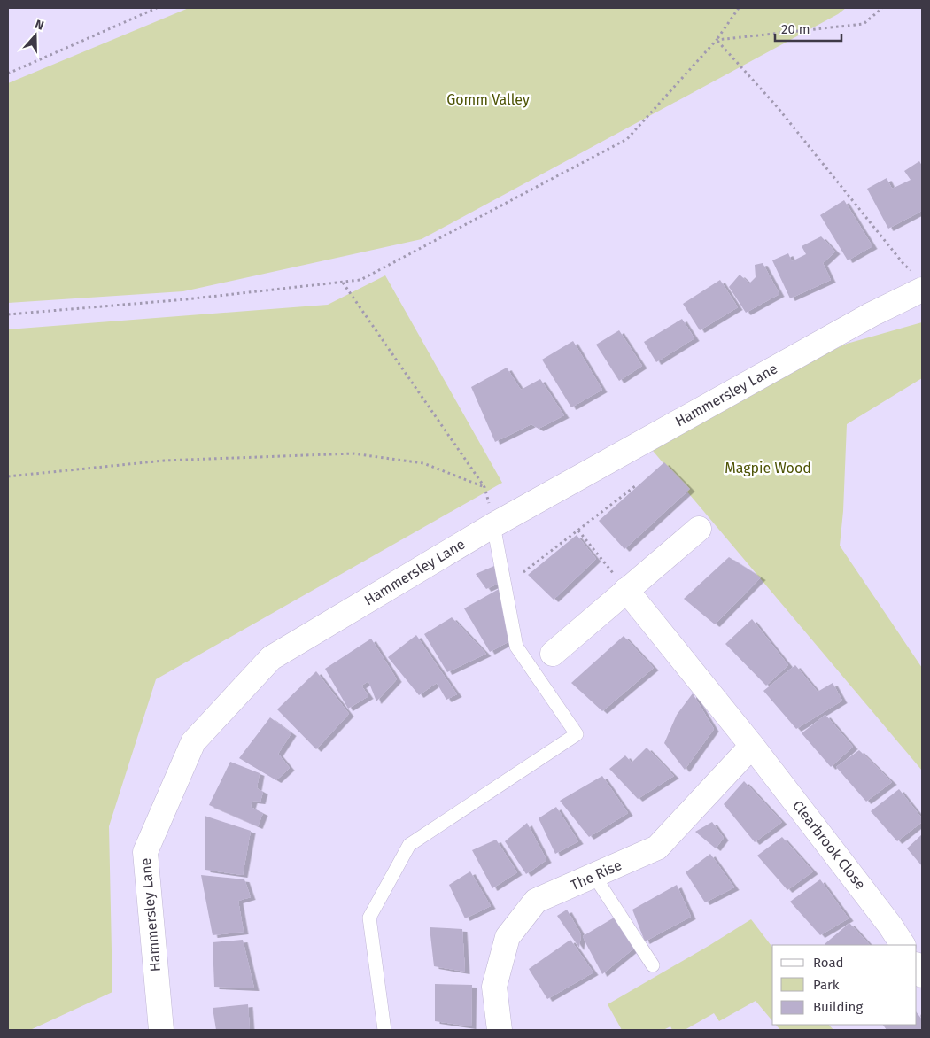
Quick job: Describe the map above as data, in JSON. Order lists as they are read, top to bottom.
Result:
{
  "streets": {
    "street": ["Hammersley Lane", "Clearbrook Close", "The Rise"]
  },
  "crossings": [
    ["Clearbrook Close", "The Rise"]
  ],
  "parks": ["Gomm Valley", "Magpie Wood"],
  "legend": ["Road", "Park", "Building"],
  "scale_bar": "20 m",
  "north": "top"
}
